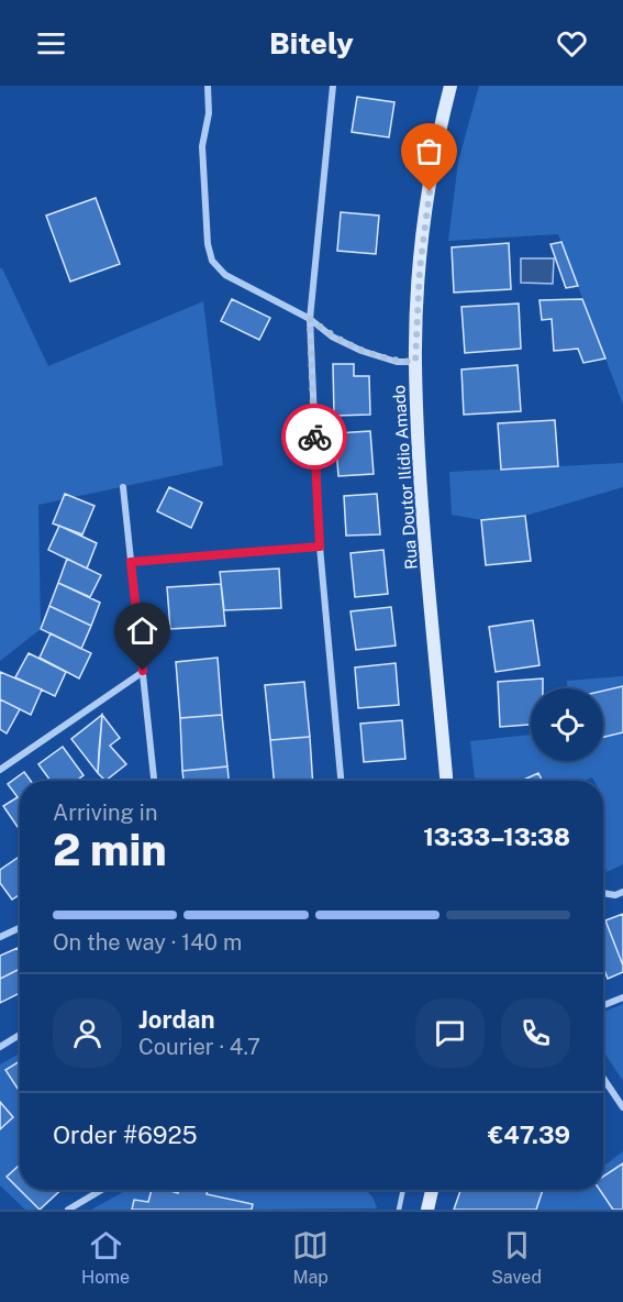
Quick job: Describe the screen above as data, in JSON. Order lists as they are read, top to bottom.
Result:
{
  "streets": {
    "street": ["Rua Doutor Ilídio Amado"]
  },
  "page": {
    "header": "Bitely",
    "heading": ["2 min", "Arriving in", "13:33–13:38"],
    "panel": [
      "Jordan",
      "Courier · 4.7",
      "Order #6925",
      "€47.39"
    ],
    "bar": "On the way · 140 m",
    "tabs": ["Home", "Map", "Saved"]
  }
}
